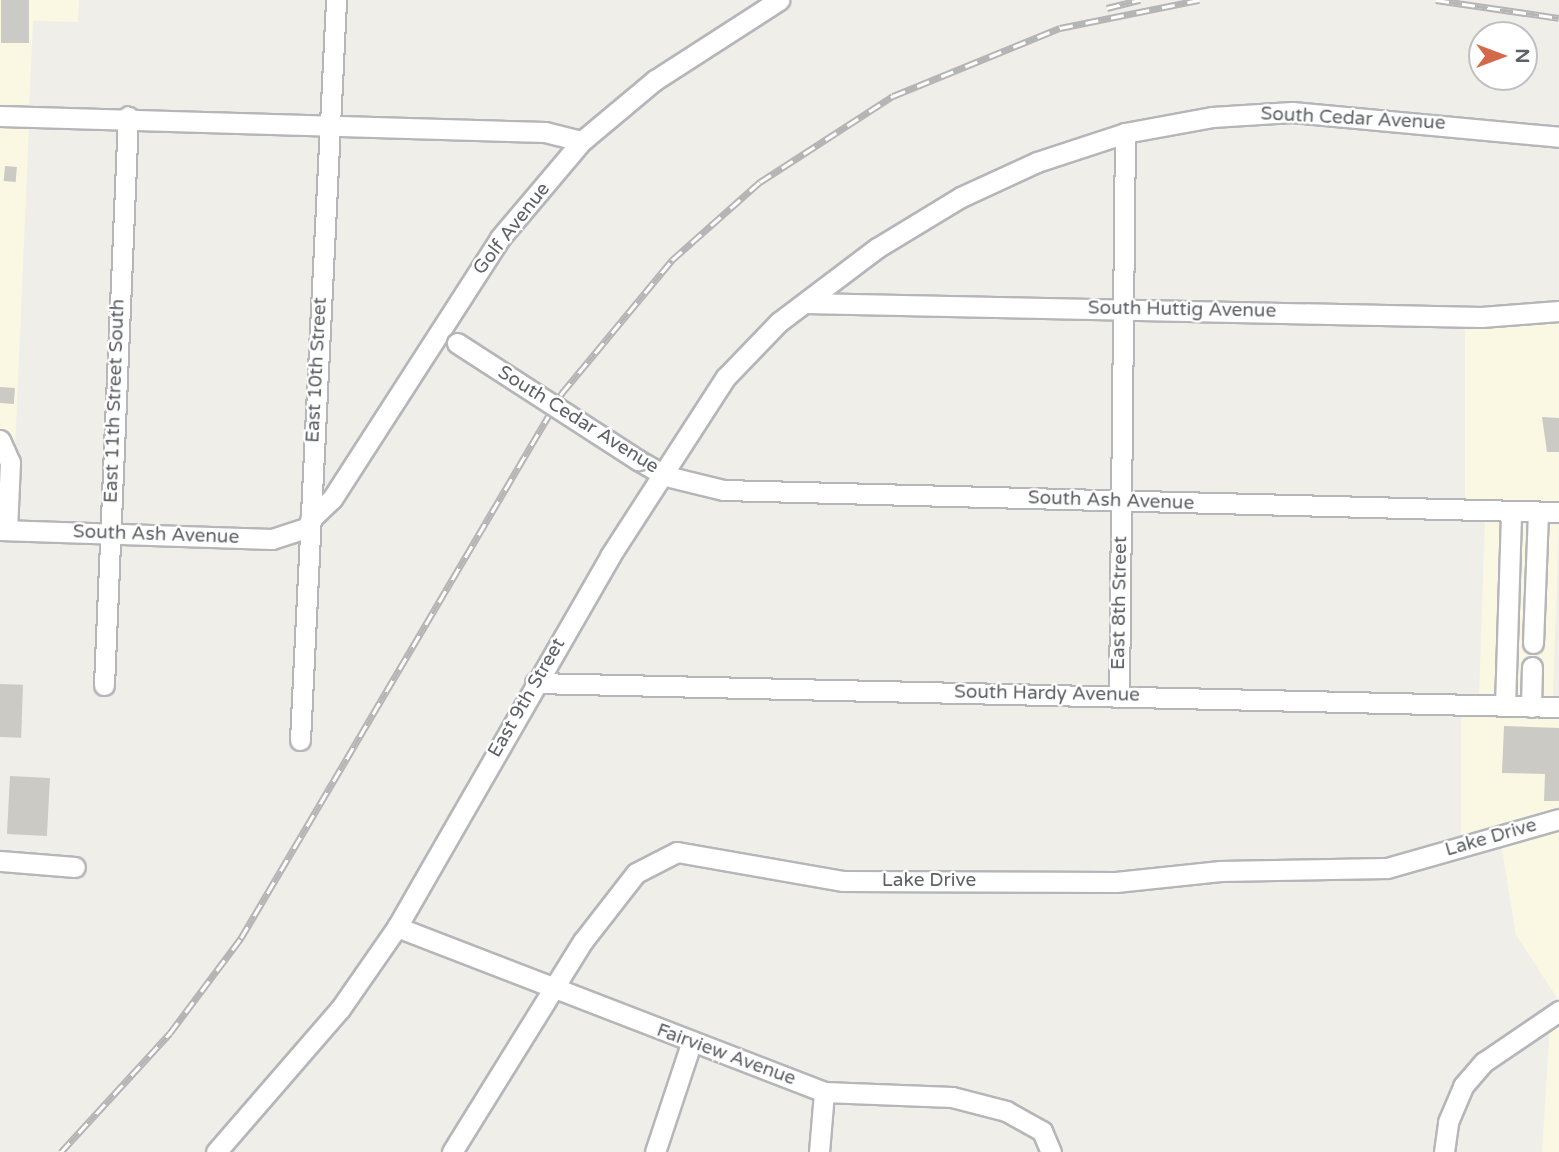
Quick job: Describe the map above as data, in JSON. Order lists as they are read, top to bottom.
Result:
{
  "streets": {
    "street": [
      "South Cedar Avenue",
      "Golf Avenue",
      "South Huttig Avenue",
      "East 10th Street",
      "East 11th Street South",
      "South Ash Avenue",
      "East 8th Street",
      "South Hardy Avenue",
      "East 9th Street",
      "Lake Drive",
      "Fairview Avenue"
    ]
  },
  "crossings": [
    ["South Cedar Avenue", "Golf Avenue"],
    ["South Cedar Avenue", "South Huttig Avenue"],
    ["South Cedar Avenue", "South Ash Avenue"],
    ["South Cedar Avenue", "East 8th Street"],
    ["South Cedar Avenue", "East 9th Street"],
    ["Golf Avenue", "East 10th Street"],
    ["Golf Avenue", "South Ash Avenue"],
    ["South Huttig Avenue", "East 8th Street"],
    ["East 10th Street", "South Ash Avenue"],
    ["East 11th Street South", "South Ash Avenue"],
    ["South Ash Avenue", "East 8th Street"],
    ["South Ash Avenue", "East 9th Street"],
    ["East 8th Street", "South Hardy Avenue"],
    ["South Hardy Avenue", "East 9th Street"],
    ["East 9th Street", "Fairview Avenue"],
    ["Lake Drive", "Fairview Avenue"]
  ],
  "north": "right"
}
